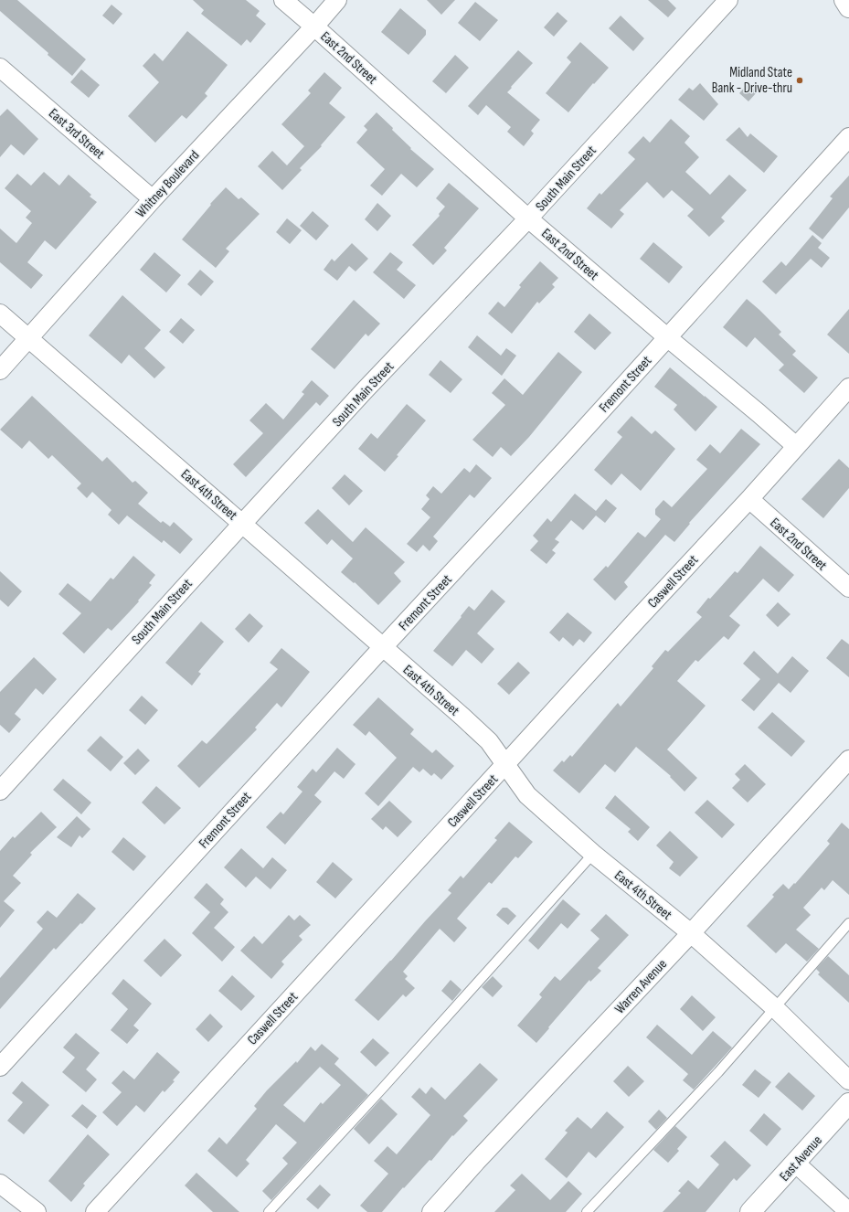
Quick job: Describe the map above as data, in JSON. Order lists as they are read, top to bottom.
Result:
{
  "streets": {
    "street": [
      "East 2nd Street",
      "East 3rd Street",
      "South Main Street",
      "Whitney Boulevard",
      "Fremont Street",
      "East 4th Street",
      "Caswell Street",
      "Warren Avenue",
      "East Avenue"
    ]
  },
  "crossings": [
    ["East 2nd Street", "South Main Street"],
    ["East 2nd Street", "Whitney Boulevard"],
    ["East 2nd Street", "Fremont Street"],
    ["East 2nd Street", "Caswell Street"],
    ["East 3rd Street", "Whitney Boulevard"],
    ["South Main Street", "East 4th Street"],
    ["Whitney Boulevard", "East 4th Street"],
    ["Fremont Street", "East 4th Street"],
    ["East 4th Street", "Caswell Street"],
    ["East 4th Street", "Warren Avenue"]
  ],
  "places": ["Midland State Bank - Drive-thru"]
}
